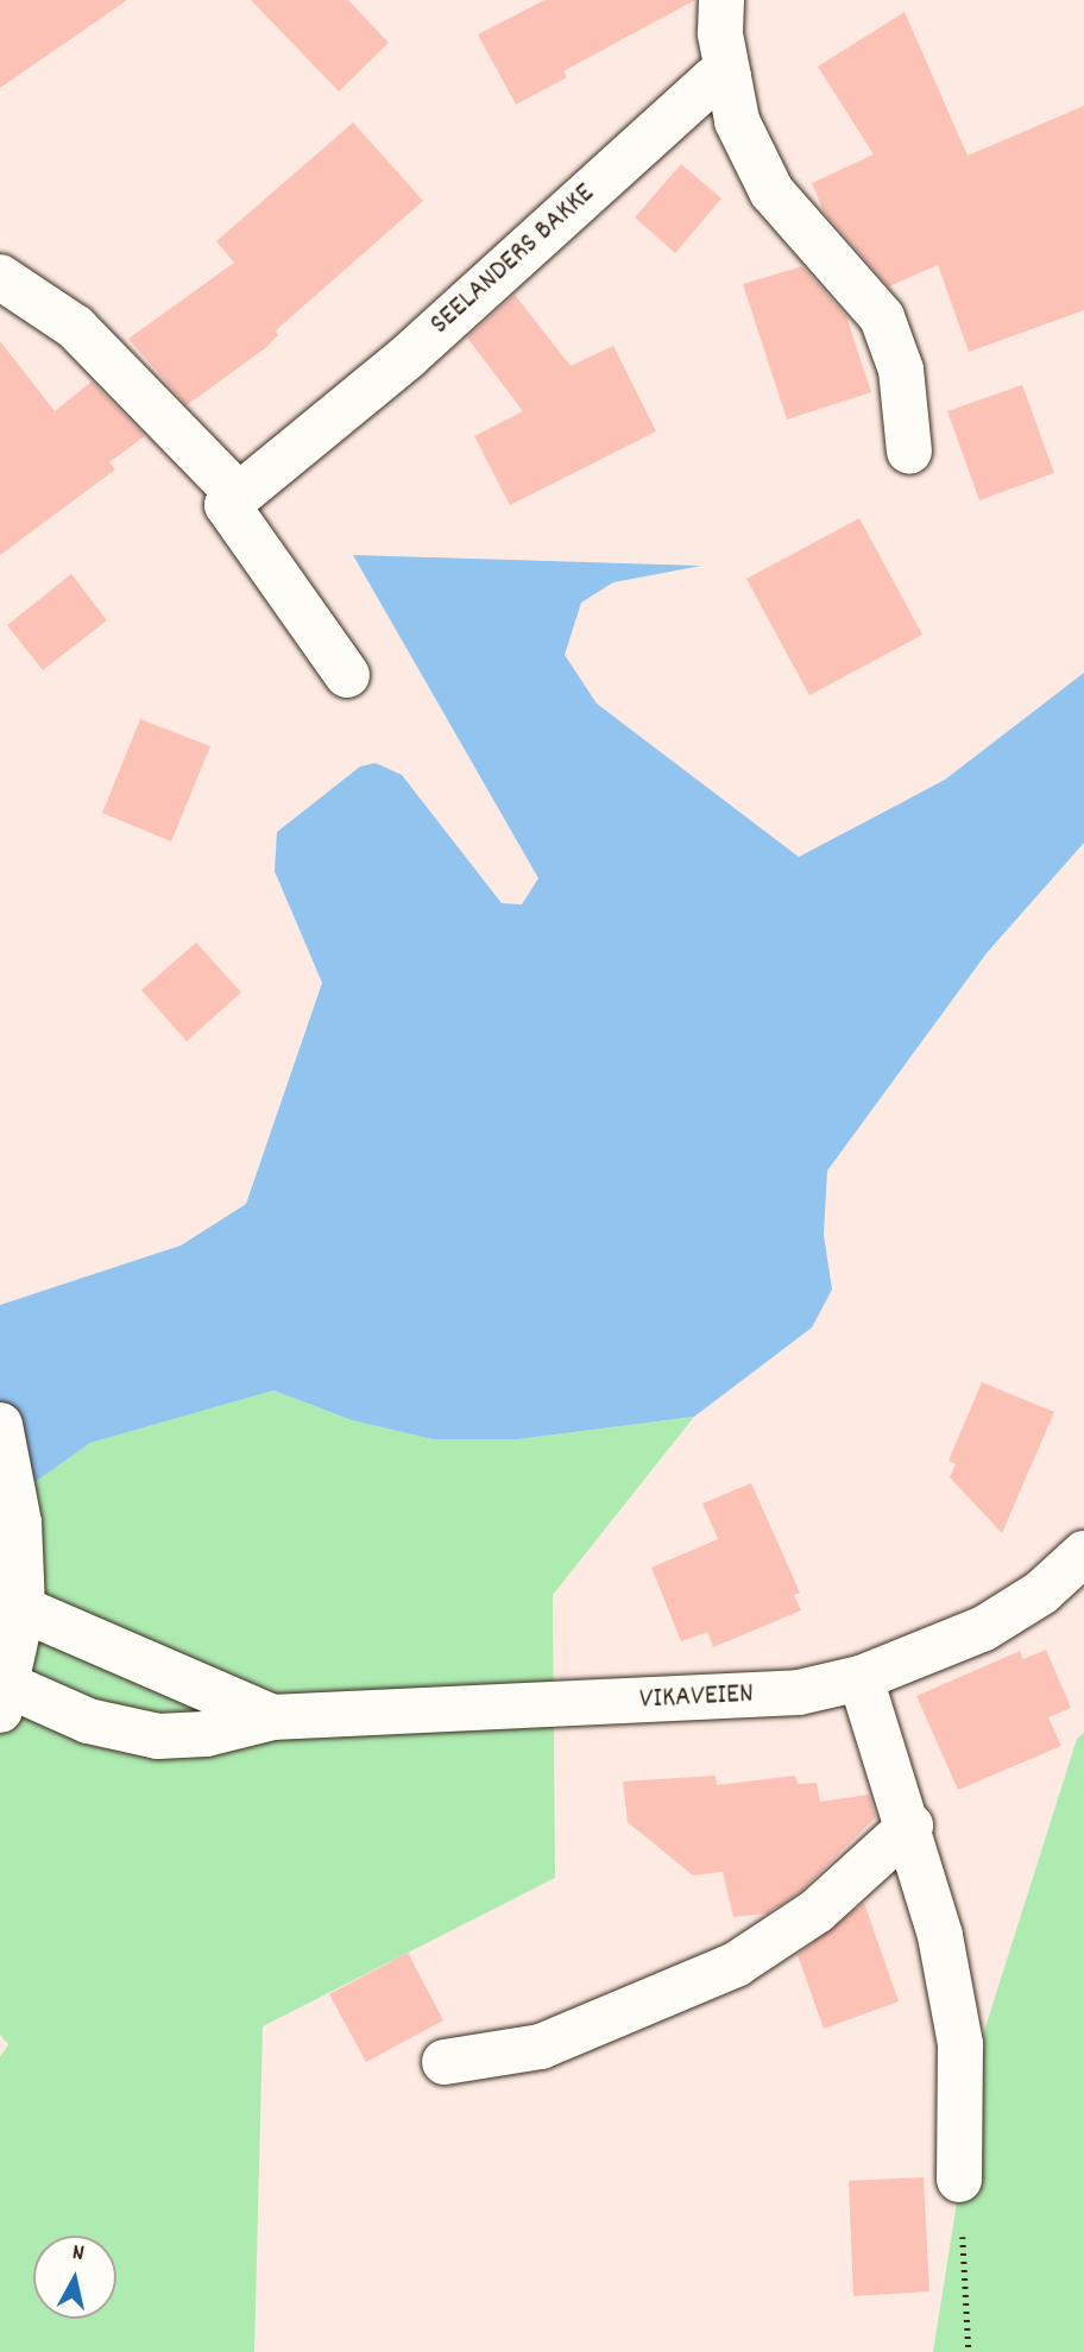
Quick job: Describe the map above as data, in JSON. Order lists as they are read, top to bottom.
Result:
{
  "streets": {
    "street": ["SEELANDERS BAKKE", "VIKAVEIEN"]
  },
  "north": "top"
}
